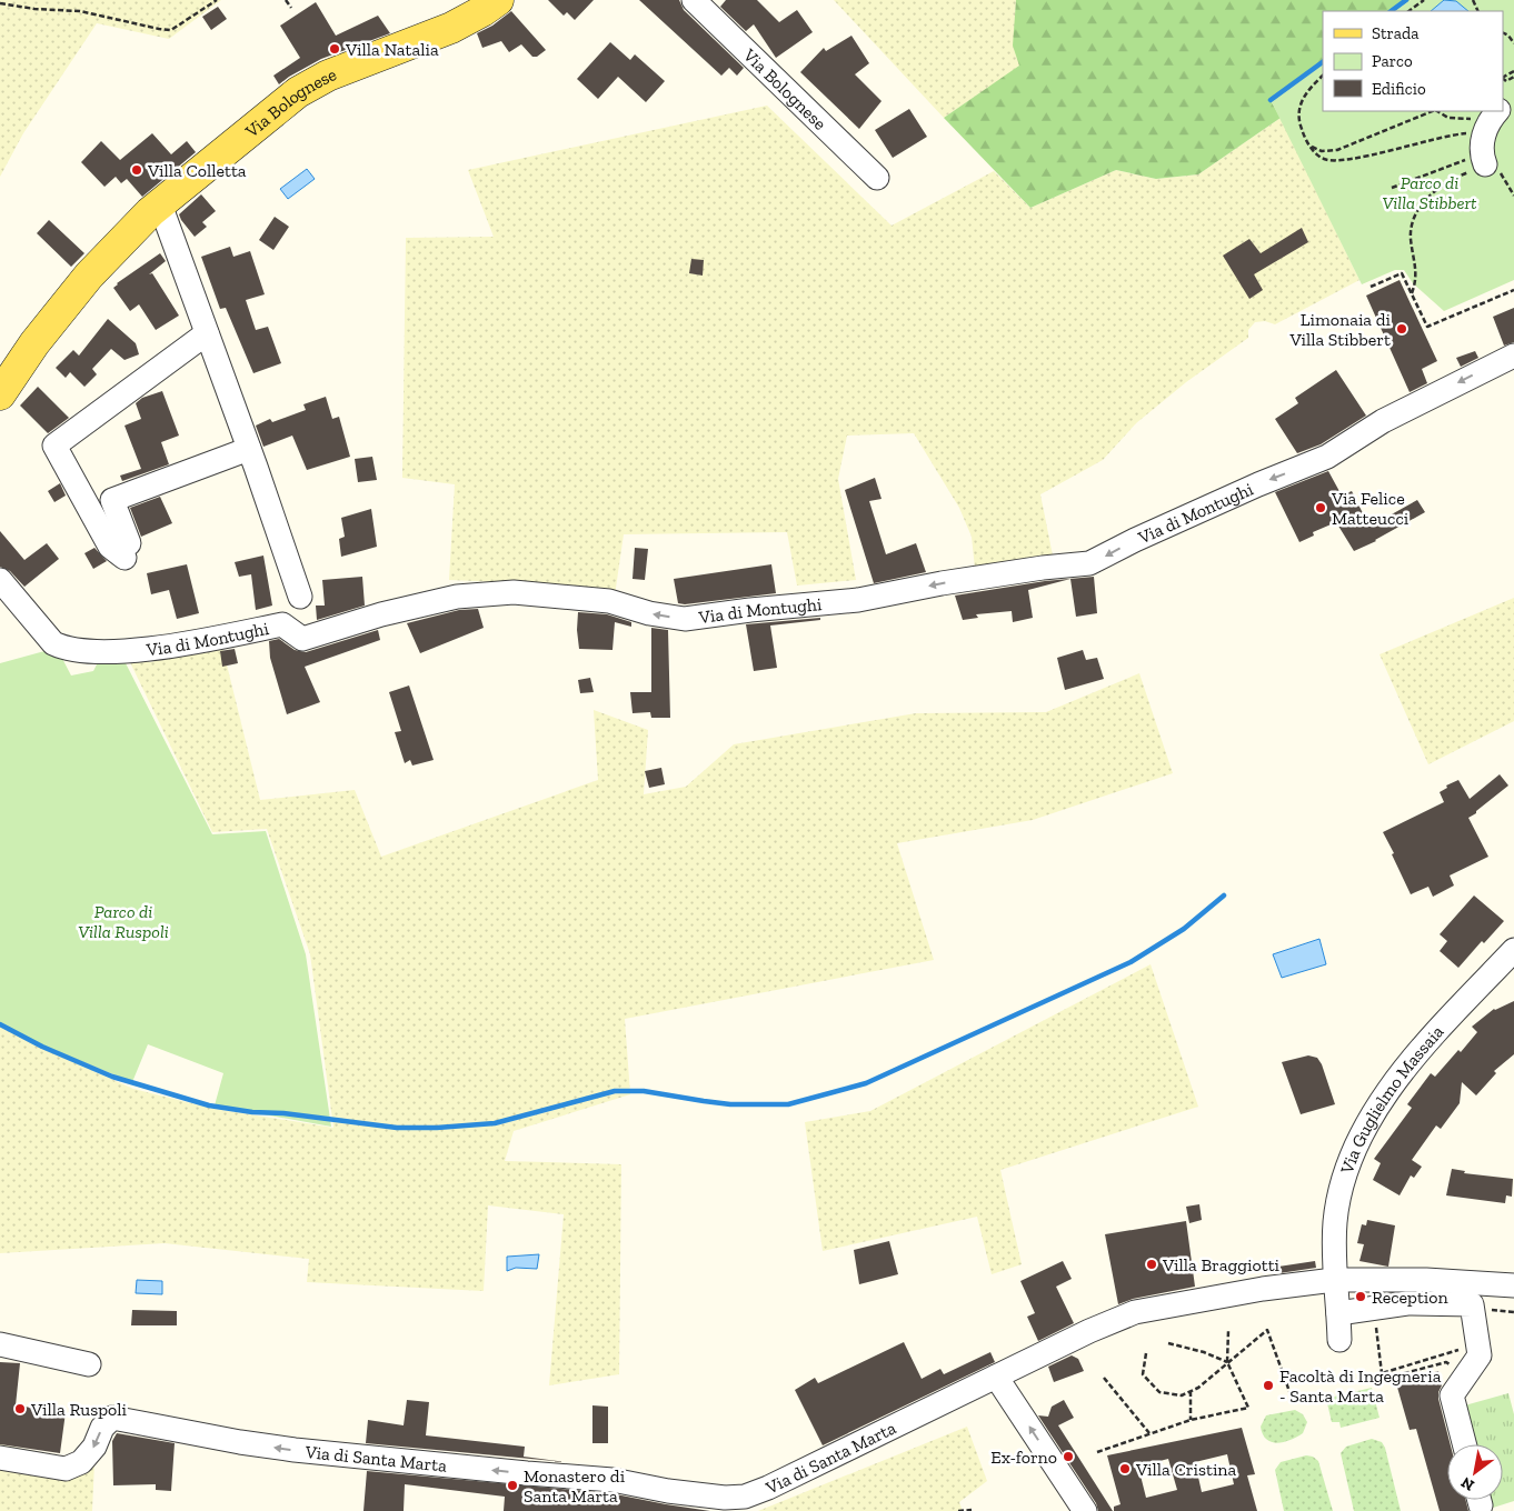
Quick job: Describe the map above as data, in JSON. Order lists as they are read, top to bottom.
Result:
{
  "streets": {
    "main road": ["Via Bolognese"],
    "street": ["Via di Montughi", "Via Guglielmo Massaia", "Via di Santa Marta"]
  },
  "crossings": [
    ["Via Guglielmo Massaia", "Via di Santa Marta"]
  ],
  "one_way": ["Via di Montughi", "Via di Santa Marta"],
  "parks": ["Parco di Villa Stibbert", "Parco di Villa Ruspoli"],
  "places": [
    "Villa Natalia",
    "Villa Colletta",
    "Limonaia di Villa Stibbert",
    "Via Felice Matteucci",
    "Villa Braggiotti",
    "Reception",
    "Facoltà di Ingegneria - Santa Marta",
    "Villa Ruspoli",
    "Ex-forno",
    "Villa Cristina",
    "Monastero di Santa Marta"
  ],
  "legend": ["Strada", "Parco", "Edificio"],
  "north": "bottom left"
}
